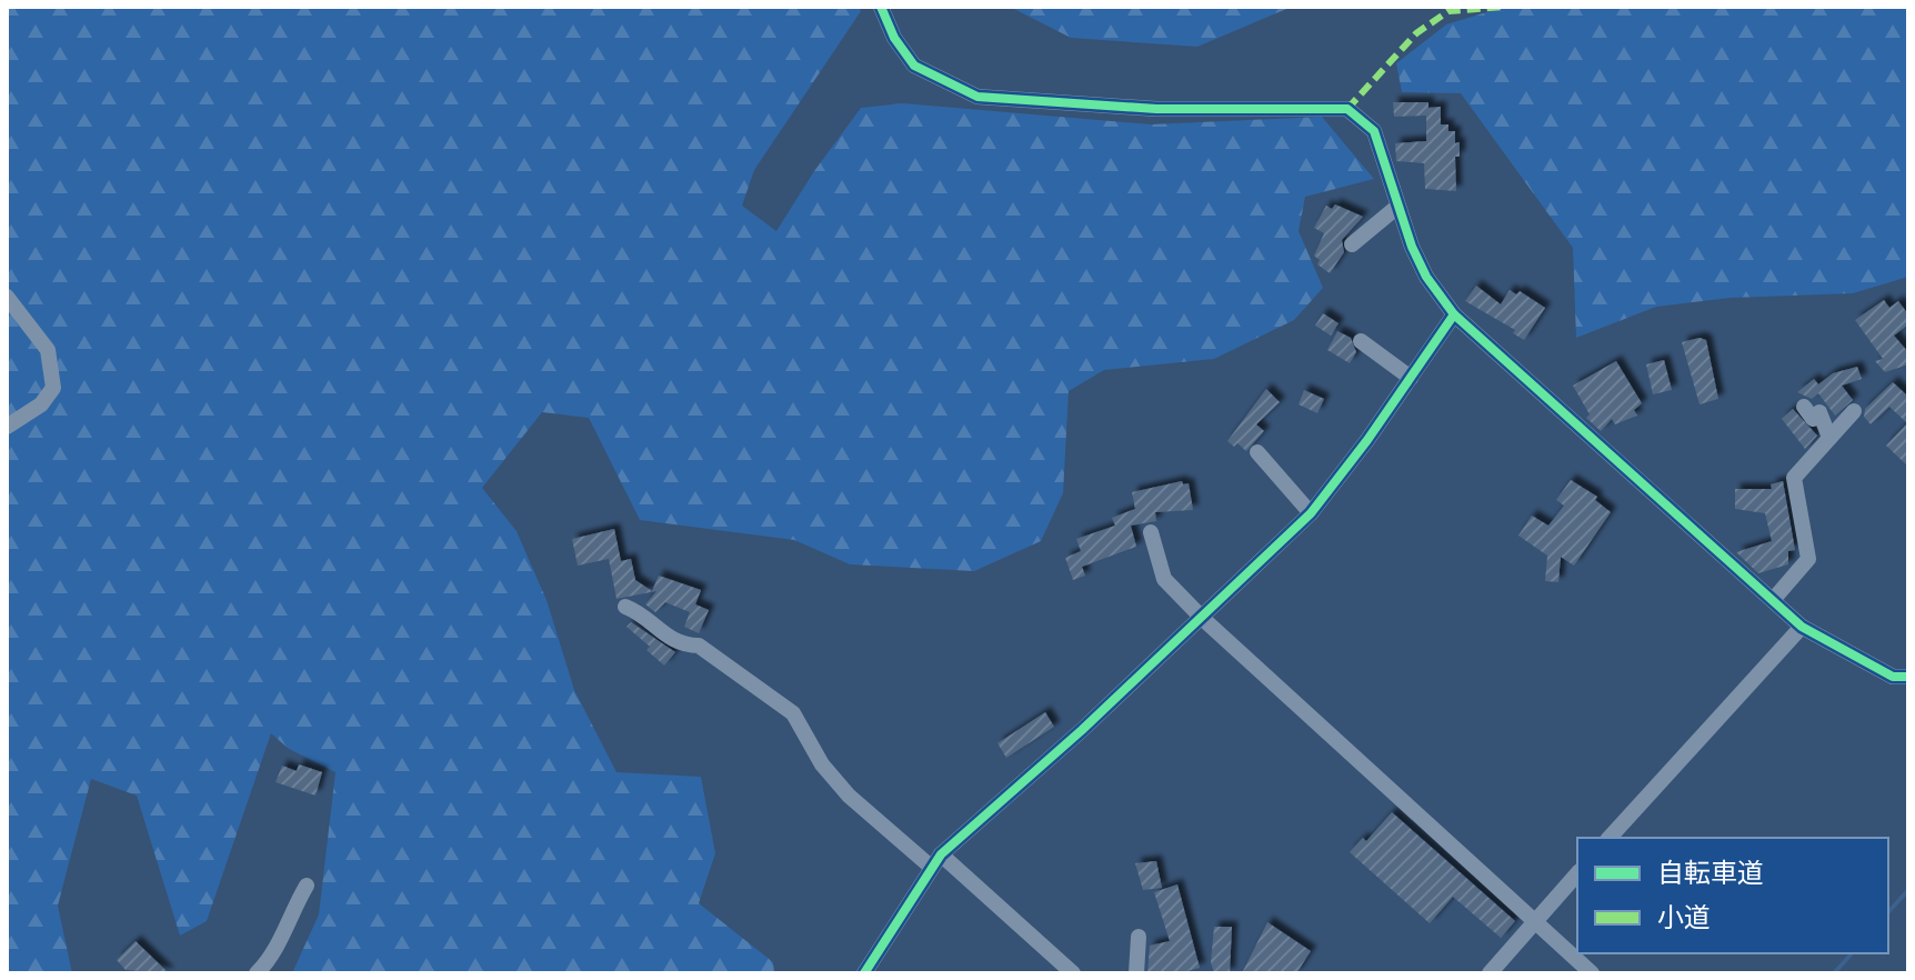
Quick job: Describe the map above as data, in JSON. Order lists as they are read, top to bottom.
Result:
{
  "legend": ["自転車道", "小道"]
}
